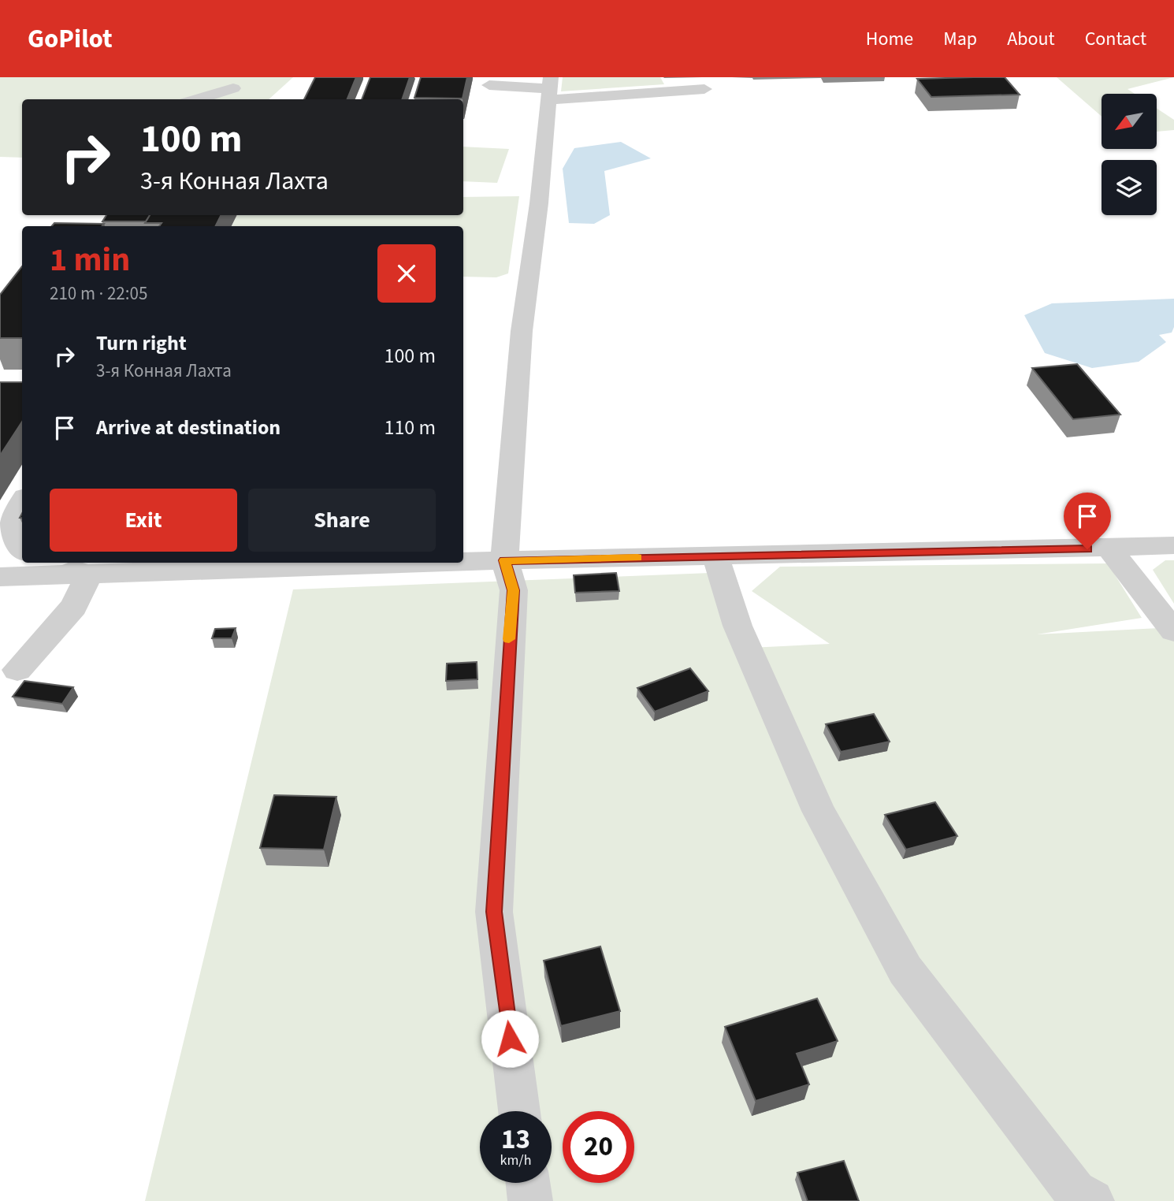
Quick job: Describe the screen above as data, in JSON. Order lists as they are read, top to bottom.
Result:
{
  "north": "bottom left",
  "page": {
    "header": "GoPilot",
    "nav": [
      "Home",
      "Map",
      "About",
      "Contact"
    ],
    "turn": ["100 m", "3-я Конная Лахта"],
    "heading": ["1 min", "210 m · 22:05"],
    "list": [
      {
        "name": "Turn right",
        "note": "3-я Конная Лахта",
        "value": "100 m"
      },
      {
        "name": "Arrive at destination",
        "value": "110 m"
      }
    ],
    "buttons": ["Exit", "Share"],
    "speed": "13 km/h",
    "limit": "20"
  }
}
